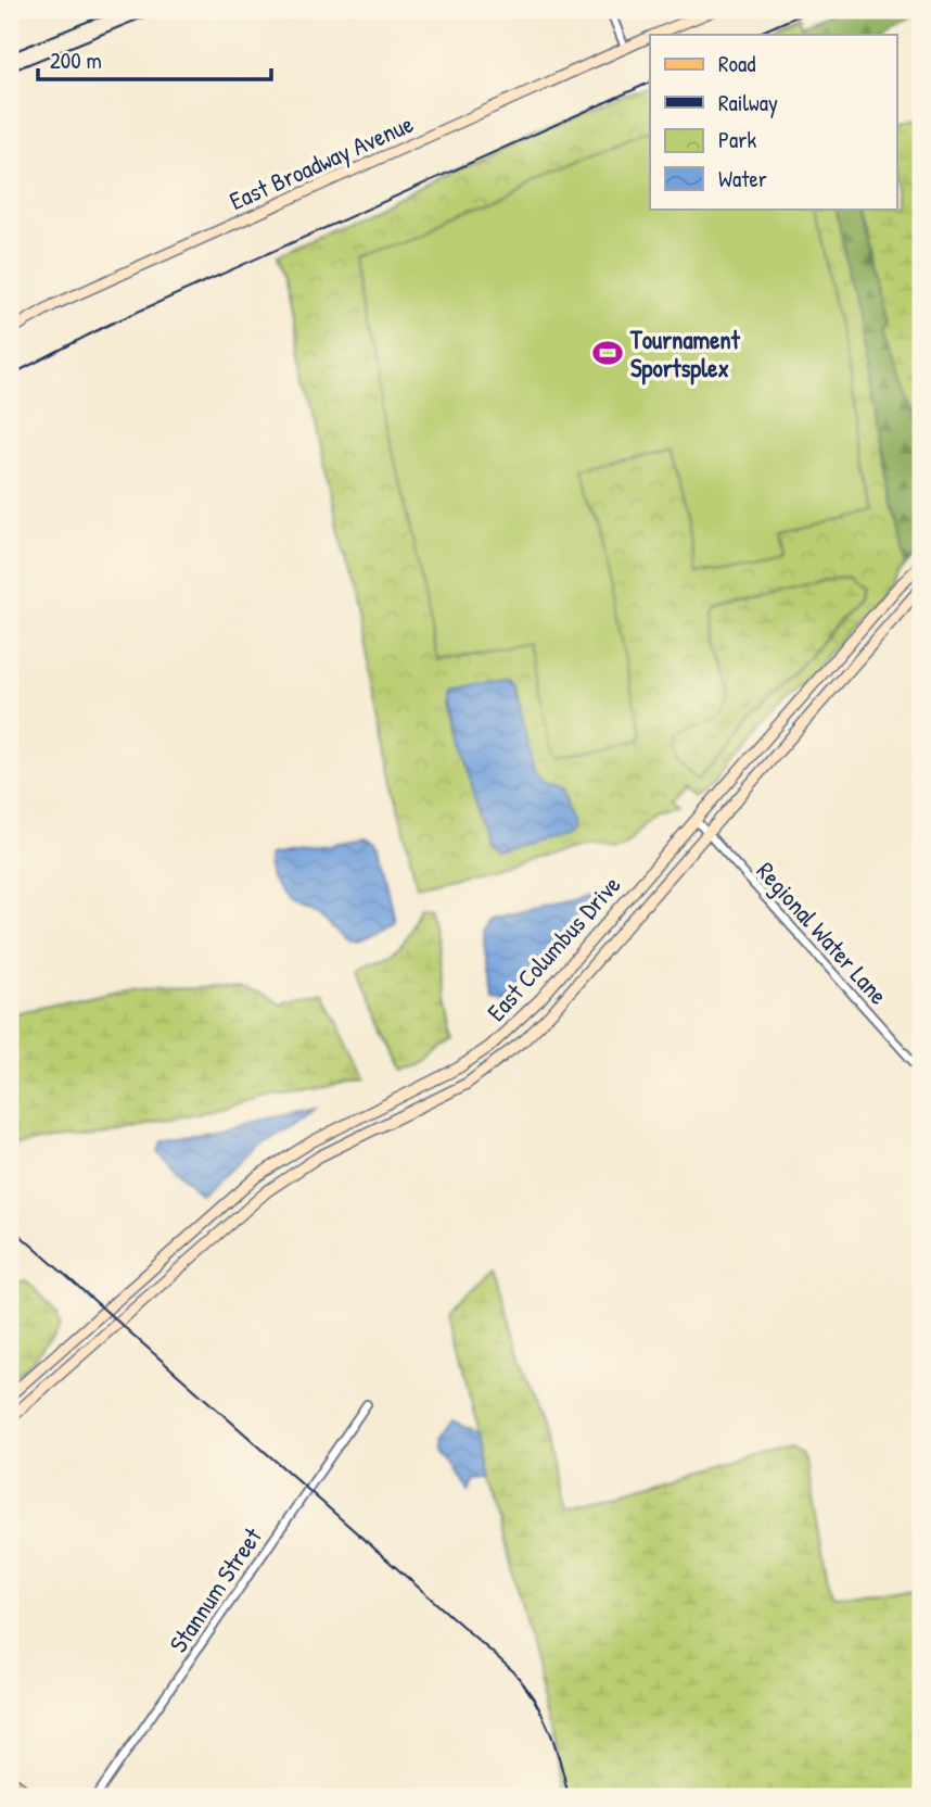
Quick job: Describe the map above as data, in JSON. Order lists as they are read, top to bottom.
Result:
{
  "streets": {
    "street": [
      "East Broadway Avenue",
      "Regional Water Lane",
      "East Columbus Drive",
      "Stannum Street"
    ]
  },
  "crossings": [
    ["Regional Water Lane", "East Columbus Drive"]
  ],
  "places": {
    "sports": ["Tournament Sportsplex"]
  },
  "legend": [
    "Road",
    "Railway",
    "Park",
    "Water"
  ],
  "scale_bar": "200 m"
}
